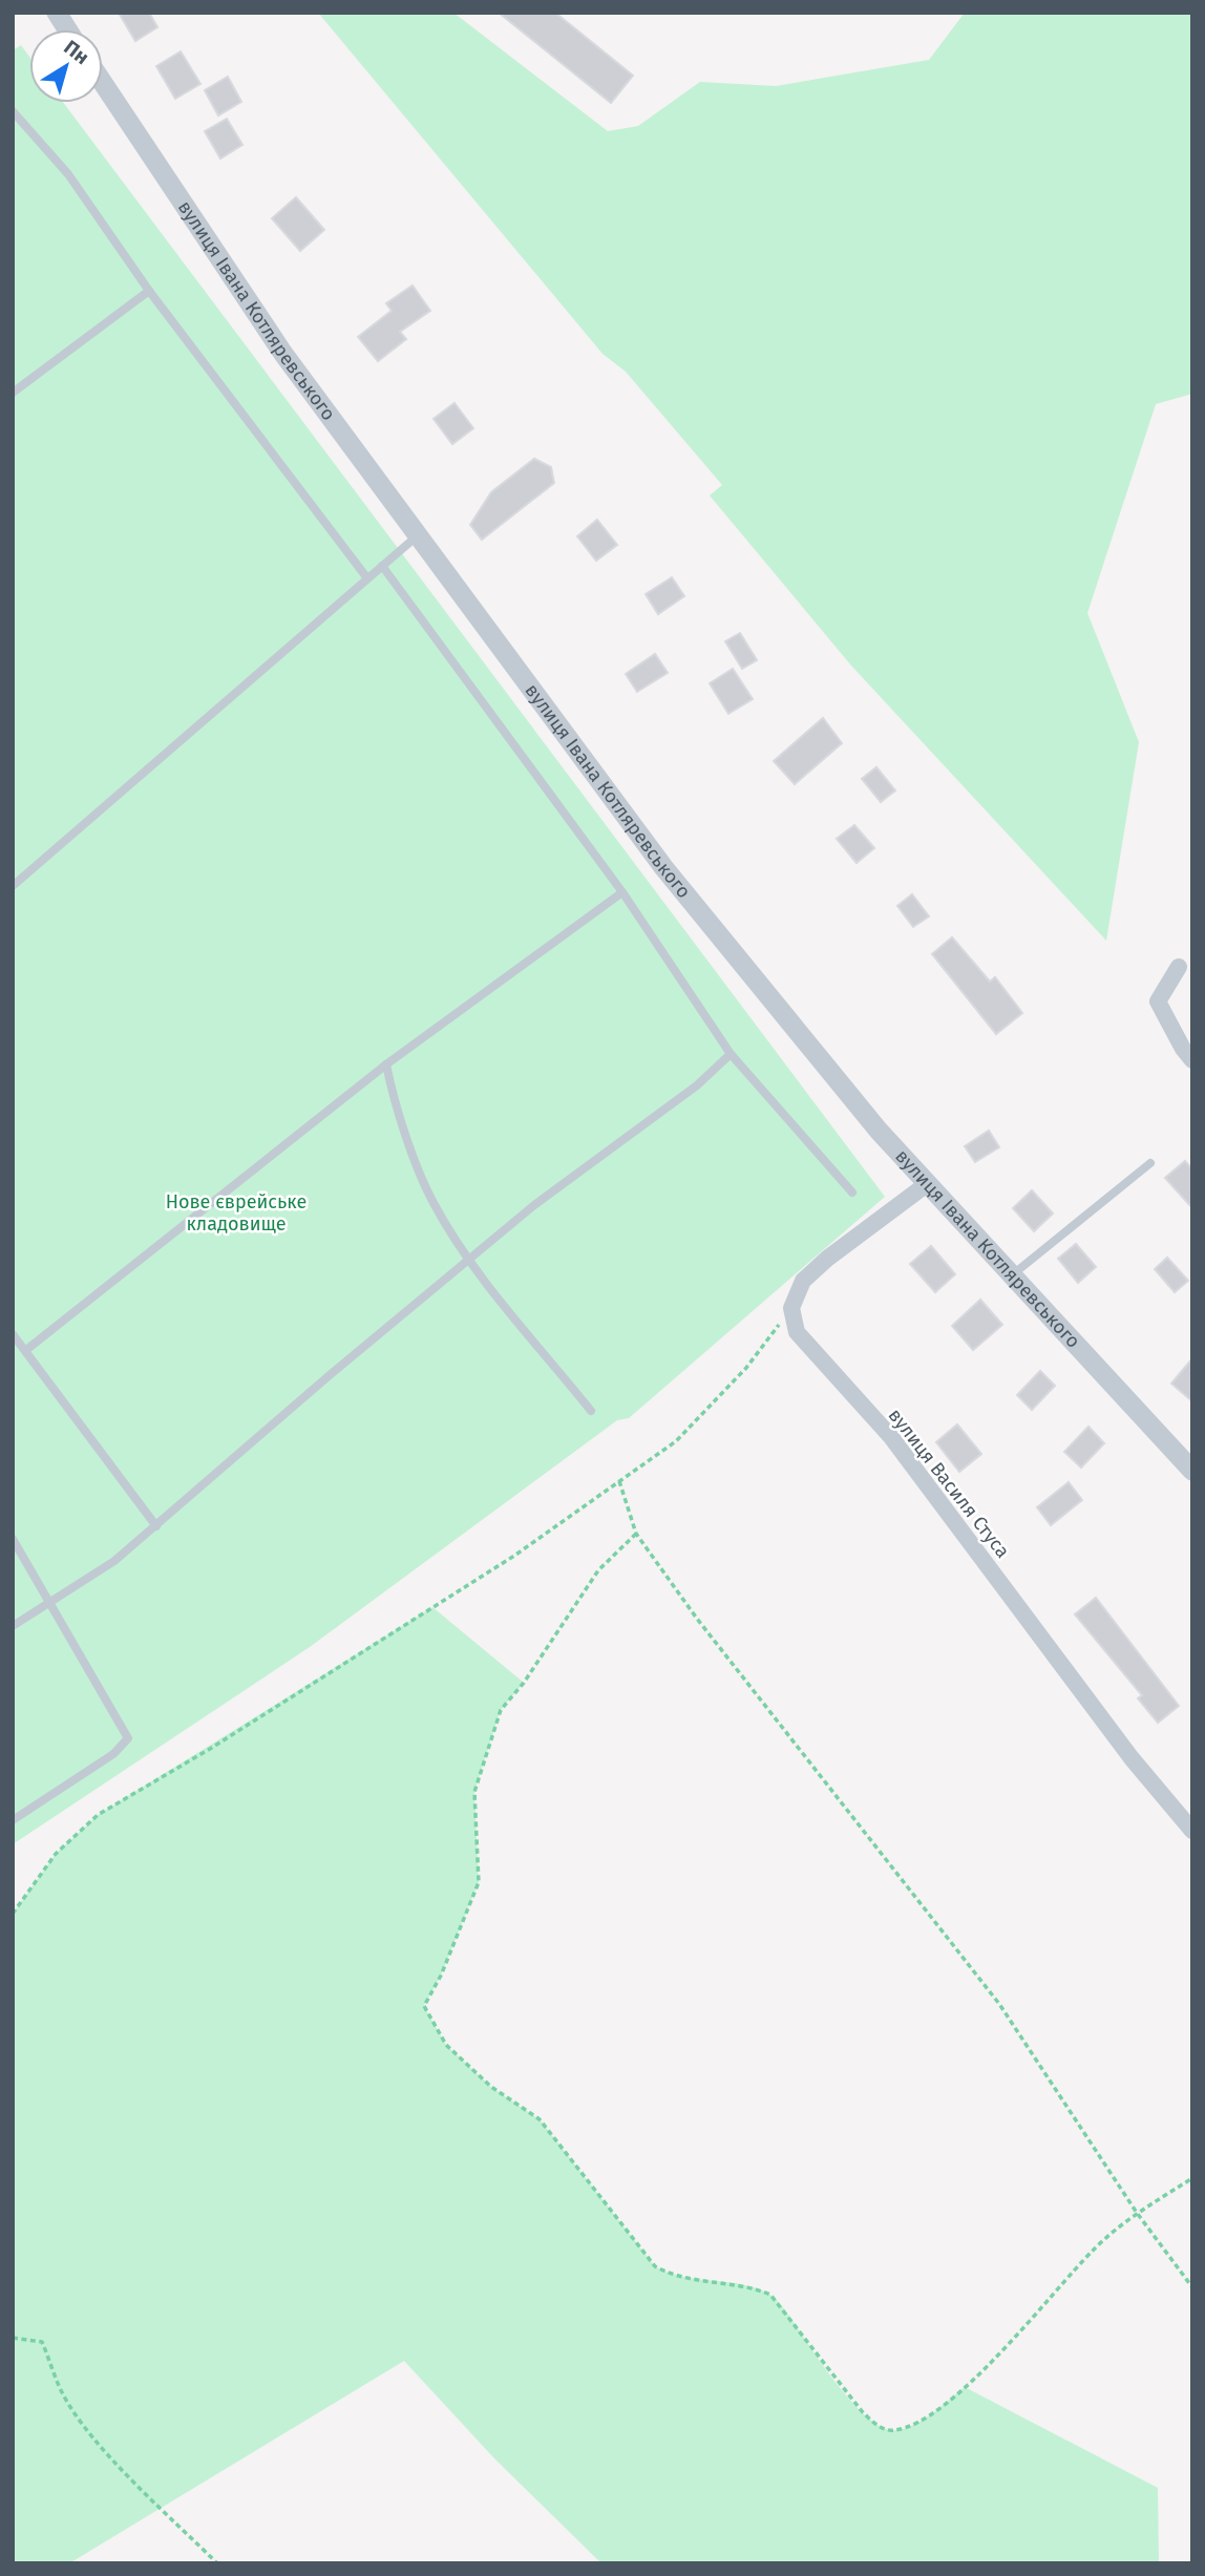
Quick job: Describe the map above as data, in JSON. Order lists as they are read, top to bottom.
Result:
{
  "streets": {
    "street": ["вулиця Івана Котляревського", "вулиця Василя Стуса"]
  },
  "parks": ["Нове єврейське кладовище"],
  "north": "top right"
}
